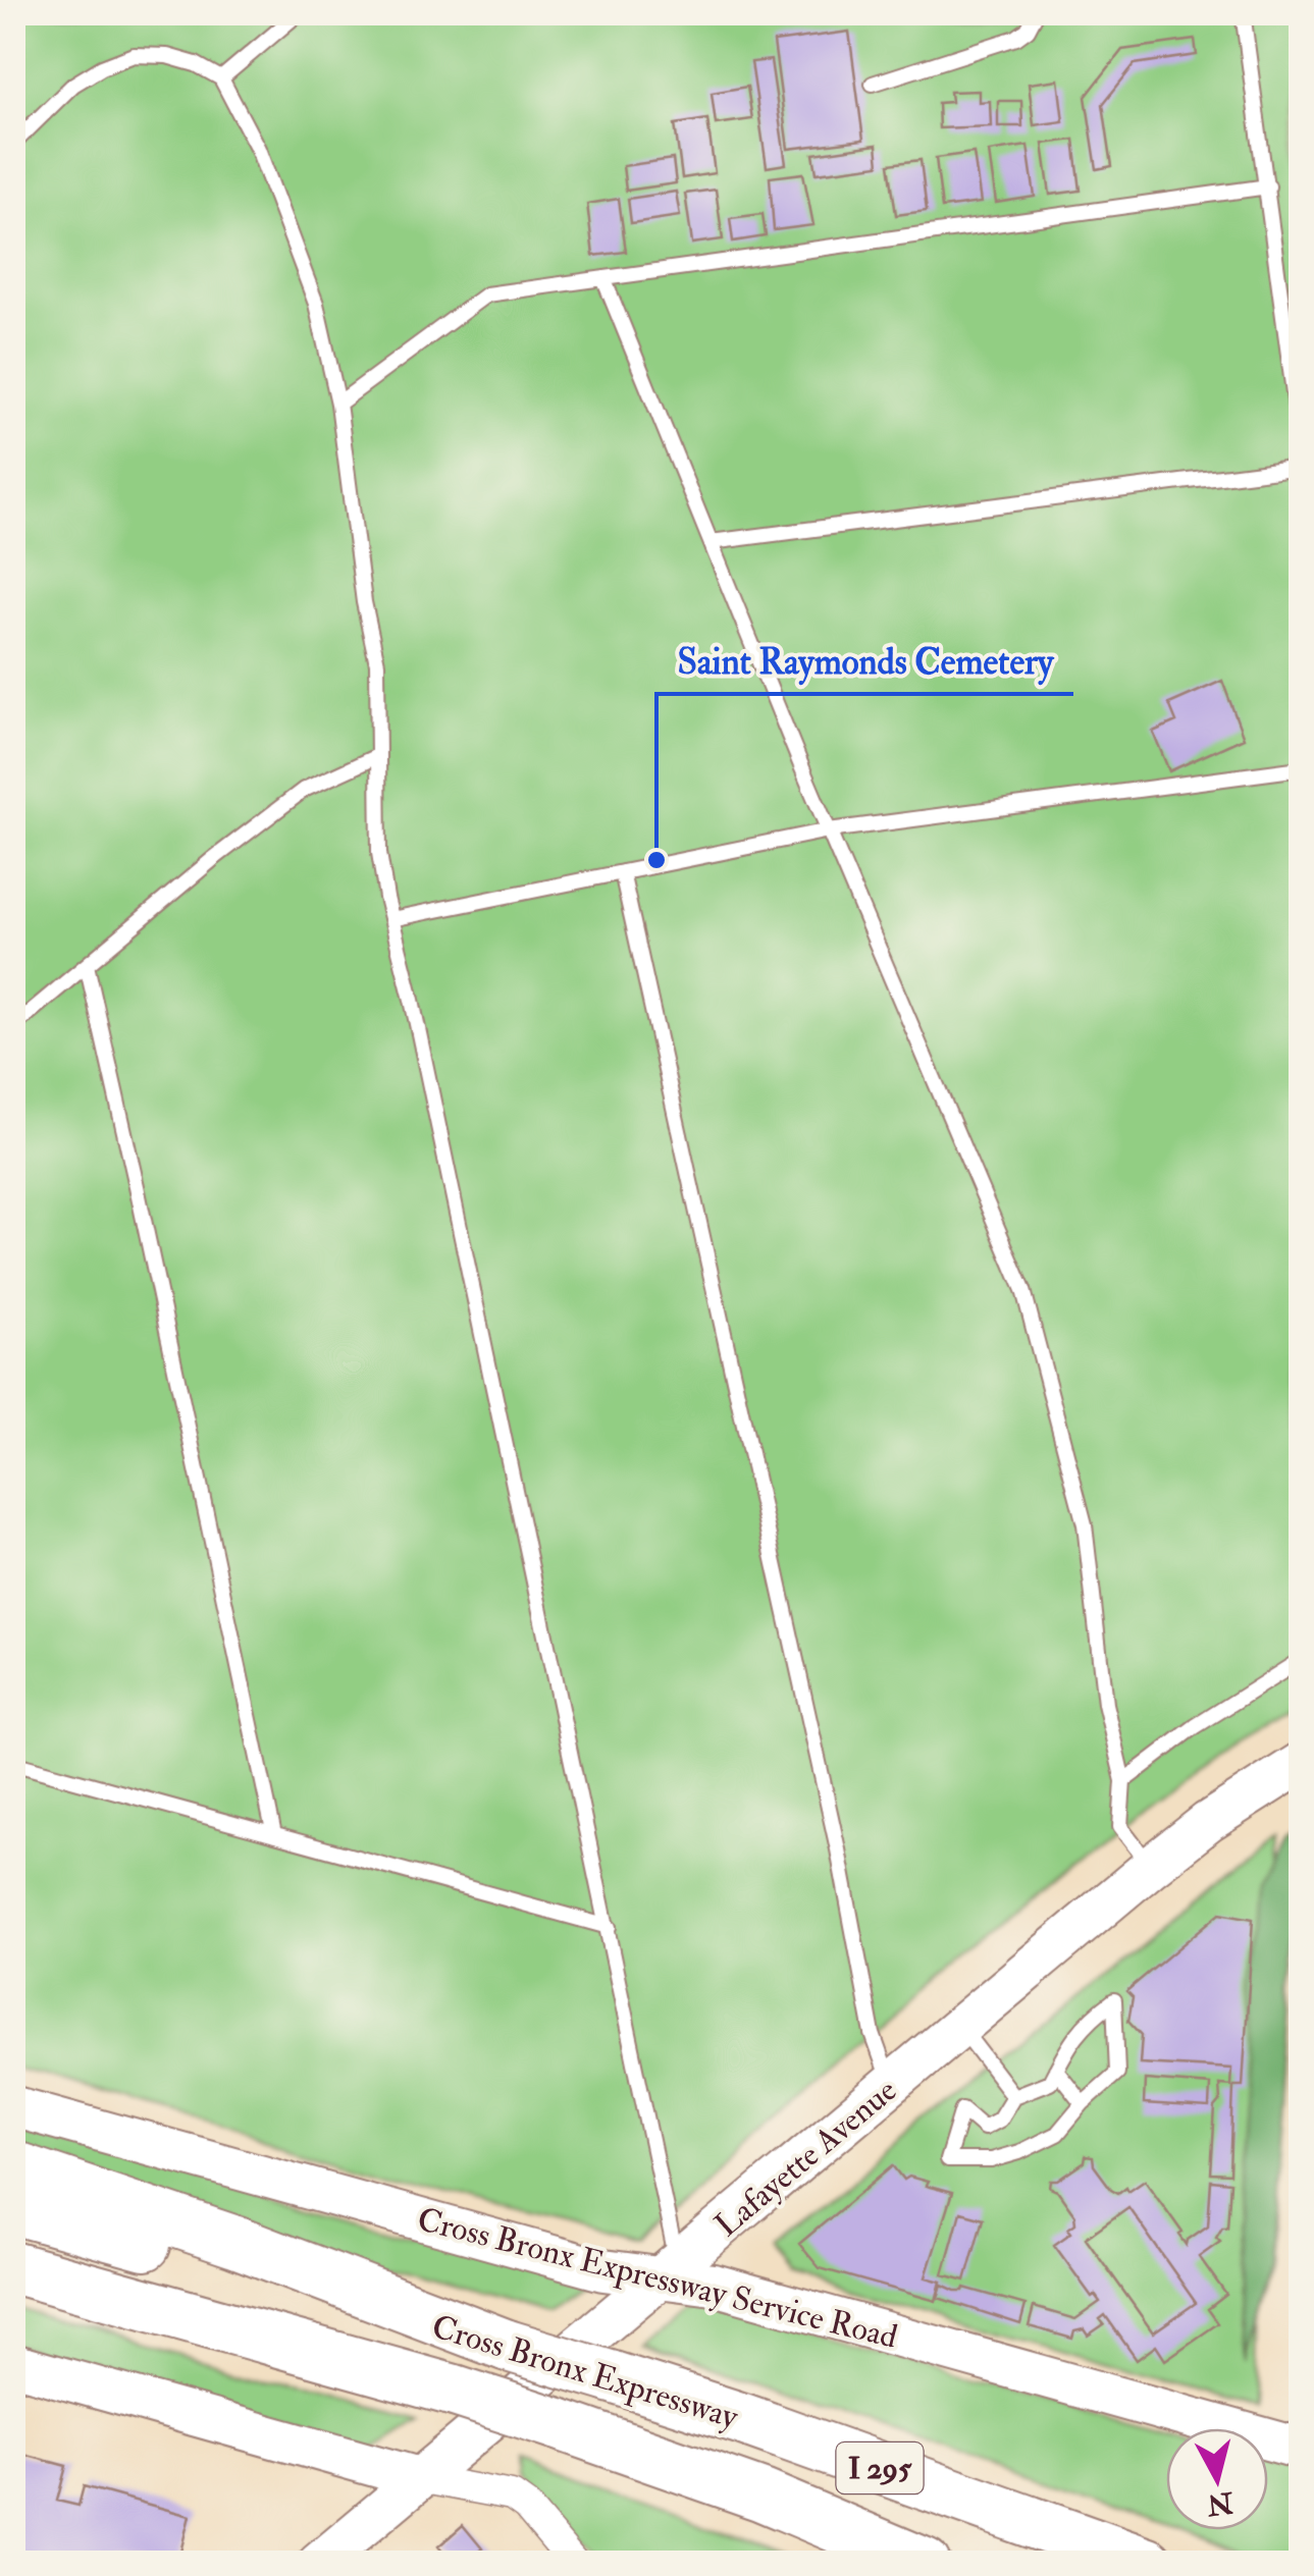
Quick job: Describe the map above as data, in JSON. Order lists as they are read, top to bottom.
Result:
{
  "streets": {
    "highway": ["Cross Bronx Expressway", "I 295"],
    "street": ["Lafayette Avenue", "Cross Bronx Expressway Service Road"]
  },
  "crossings": [
    ["Lafayette Avenue", "Cross Bronx Expressway Service Road"]
  ],
  "places": ["Saint Raymonds Cemetery"],
  "north": "bottom"
}
